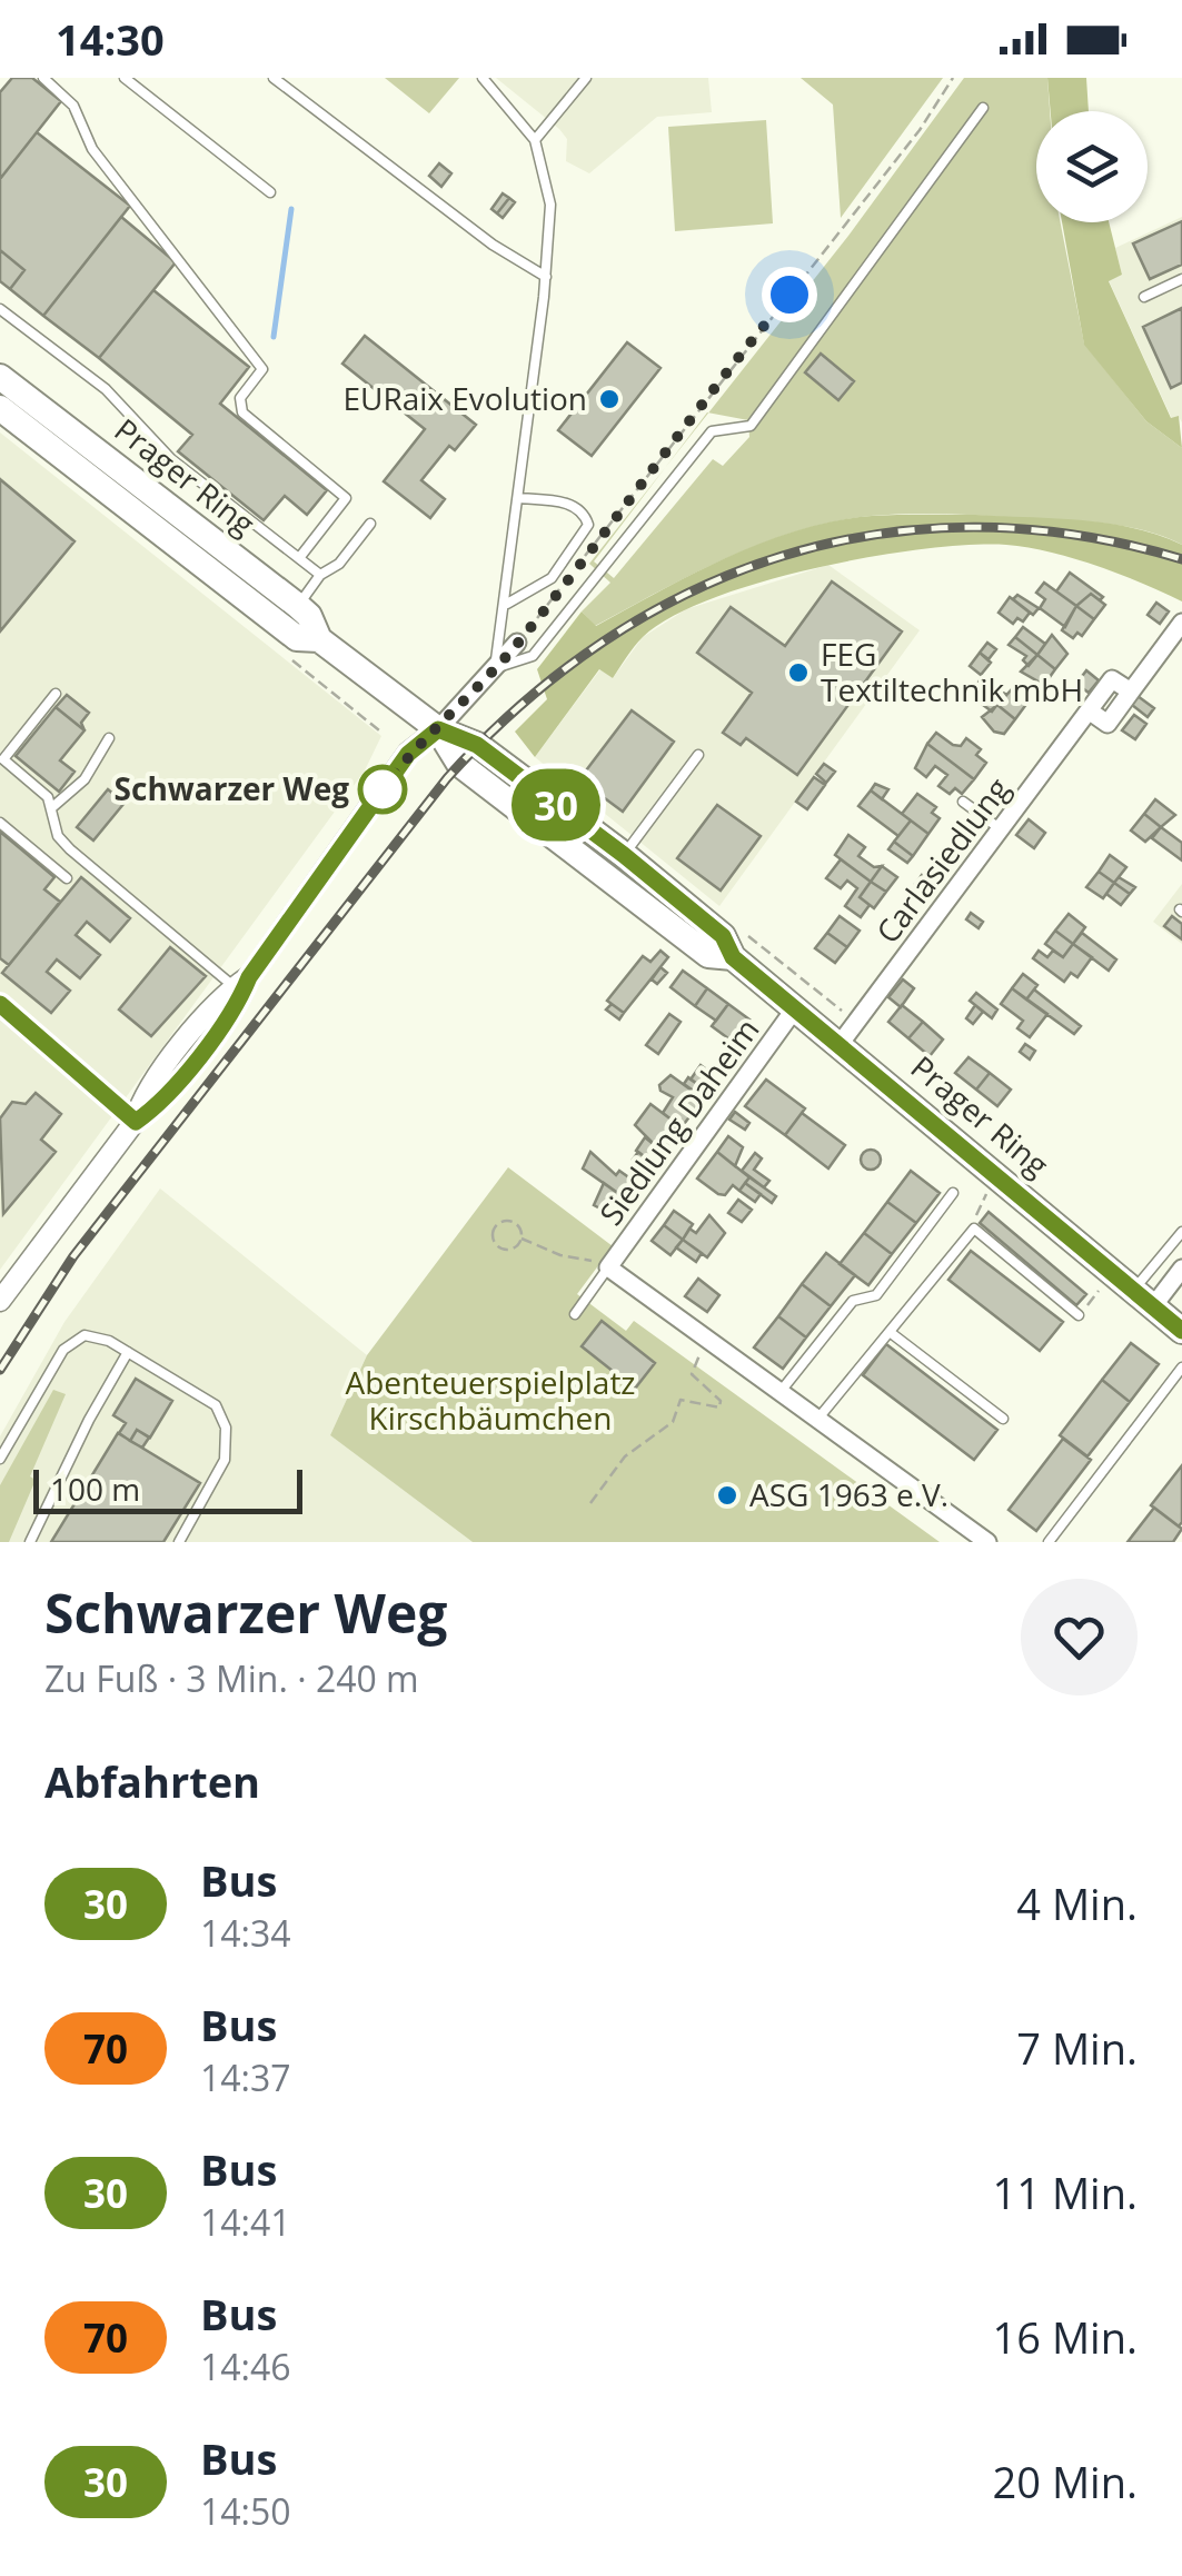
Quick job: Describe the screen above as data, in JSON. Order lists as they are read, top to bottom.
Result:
{
  "streets": {
    "main road": ["Prager Ring"],
    "street": ["Carlasiedlung", "Siedlung Daheim"]
  },
  "crossings": [
    ["Prager Ring", "Carlasiedlung"],
    ["Prager Ring", "Siedlung Daheim"]
  ],
  "parks": ["Abenteuerspielplatz Kirschbäumchen"],
  "places": [
    "EURaix Evolution",
    "FEG Textiltechnik mbH",
    "Schwarzer Weg",
    "ASG 1963 e.V."
  ],
  "lines": ["bus line 30"],
  "scale_bar": "100 m",
  "page": {
    "status": "14:30",
    "on_map": "30",
    "scale": "100 m",
    "heading": [
      ["Schwarzer Weg", "Zu Fuß · 3 Min. · 240 m"],
      "Abfahrten"
    ],
    "list": [
      {
        "mark": "30",
        "name": "Bus",
        "note": "14:34",
        "value": "4 Min."
      },
      {
        "mark": "70",
        "name": "Bus",
        "note": "14:37",
        "value": "7 Min."
      },
      {
        "mark": "30",
        "name": "Bus",
        "note": "14:41",
        "value": "11 Min."
      },
      {
        "mark": "70",
        "name": "Bus",
        "note": "14:46",
        "value": "16 Min."
      },
      {
        "mark": "30",
        "name": "Bus",
        "note": "14:50",
        "value": "20 Min."
      }
    ]
  }
}
